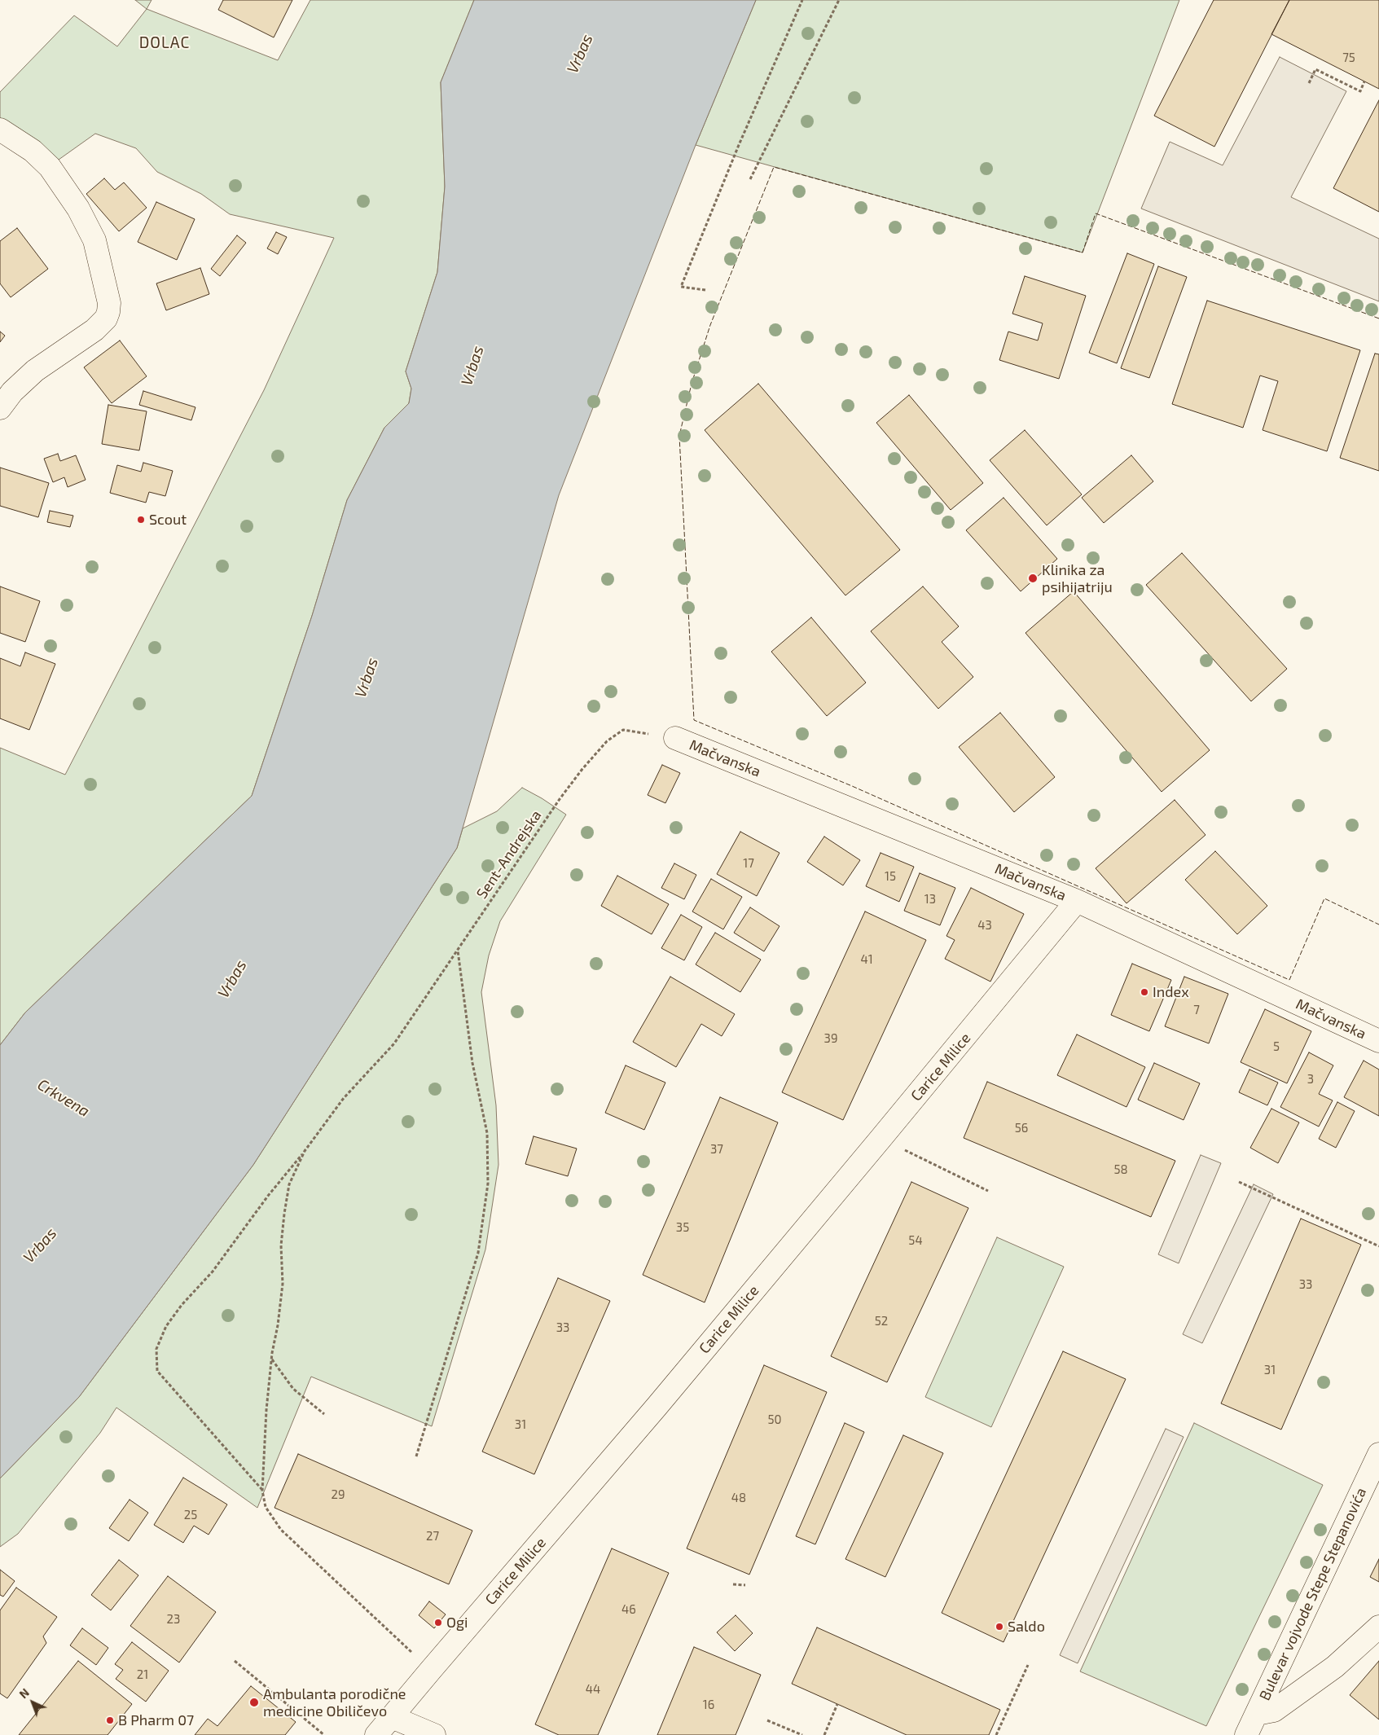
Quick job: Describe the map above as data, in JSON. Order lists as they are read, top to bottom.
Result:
{
  "streets": {
    "street": ["Mačvanska", "Carice Milice", "Bulevar vojvode Stepe Stepanovića"],
    "path": ["Sent-Andrejska"]
  },
  "crossings": [
    ["Mačvanska", "Sent-Andrejska"],
    ["Mačvanska", "Carice Milice"]
  ],
  "districts": ["DOLAC"],
  "water": ["Vrbas", "Crkvena"],
  "places": [
    "Scout",
    "Klinika za psihijatriju",
    "Index",
    "Ogi",
    "Saldo",
    "Ambulanta porodične medicine Obiličevo",
    "B Pharm 07"
  ],
  "house_numbers": [
    "75",
    "17",
    "15",
    "13",
    "43",
    "41",
    "7",
    "39",
    "5",
    "3",
    "56",
    "37",
    "58",
    "35",
    "54",
    "33",
    "52",
    "33",
    "31",
    "50",
    "31",
    "29",
    "48",
    "25",
    "27",
    "46",
    "23",
    "21",
    "44",
    "16"
  ],
  "north": "top left"
}
